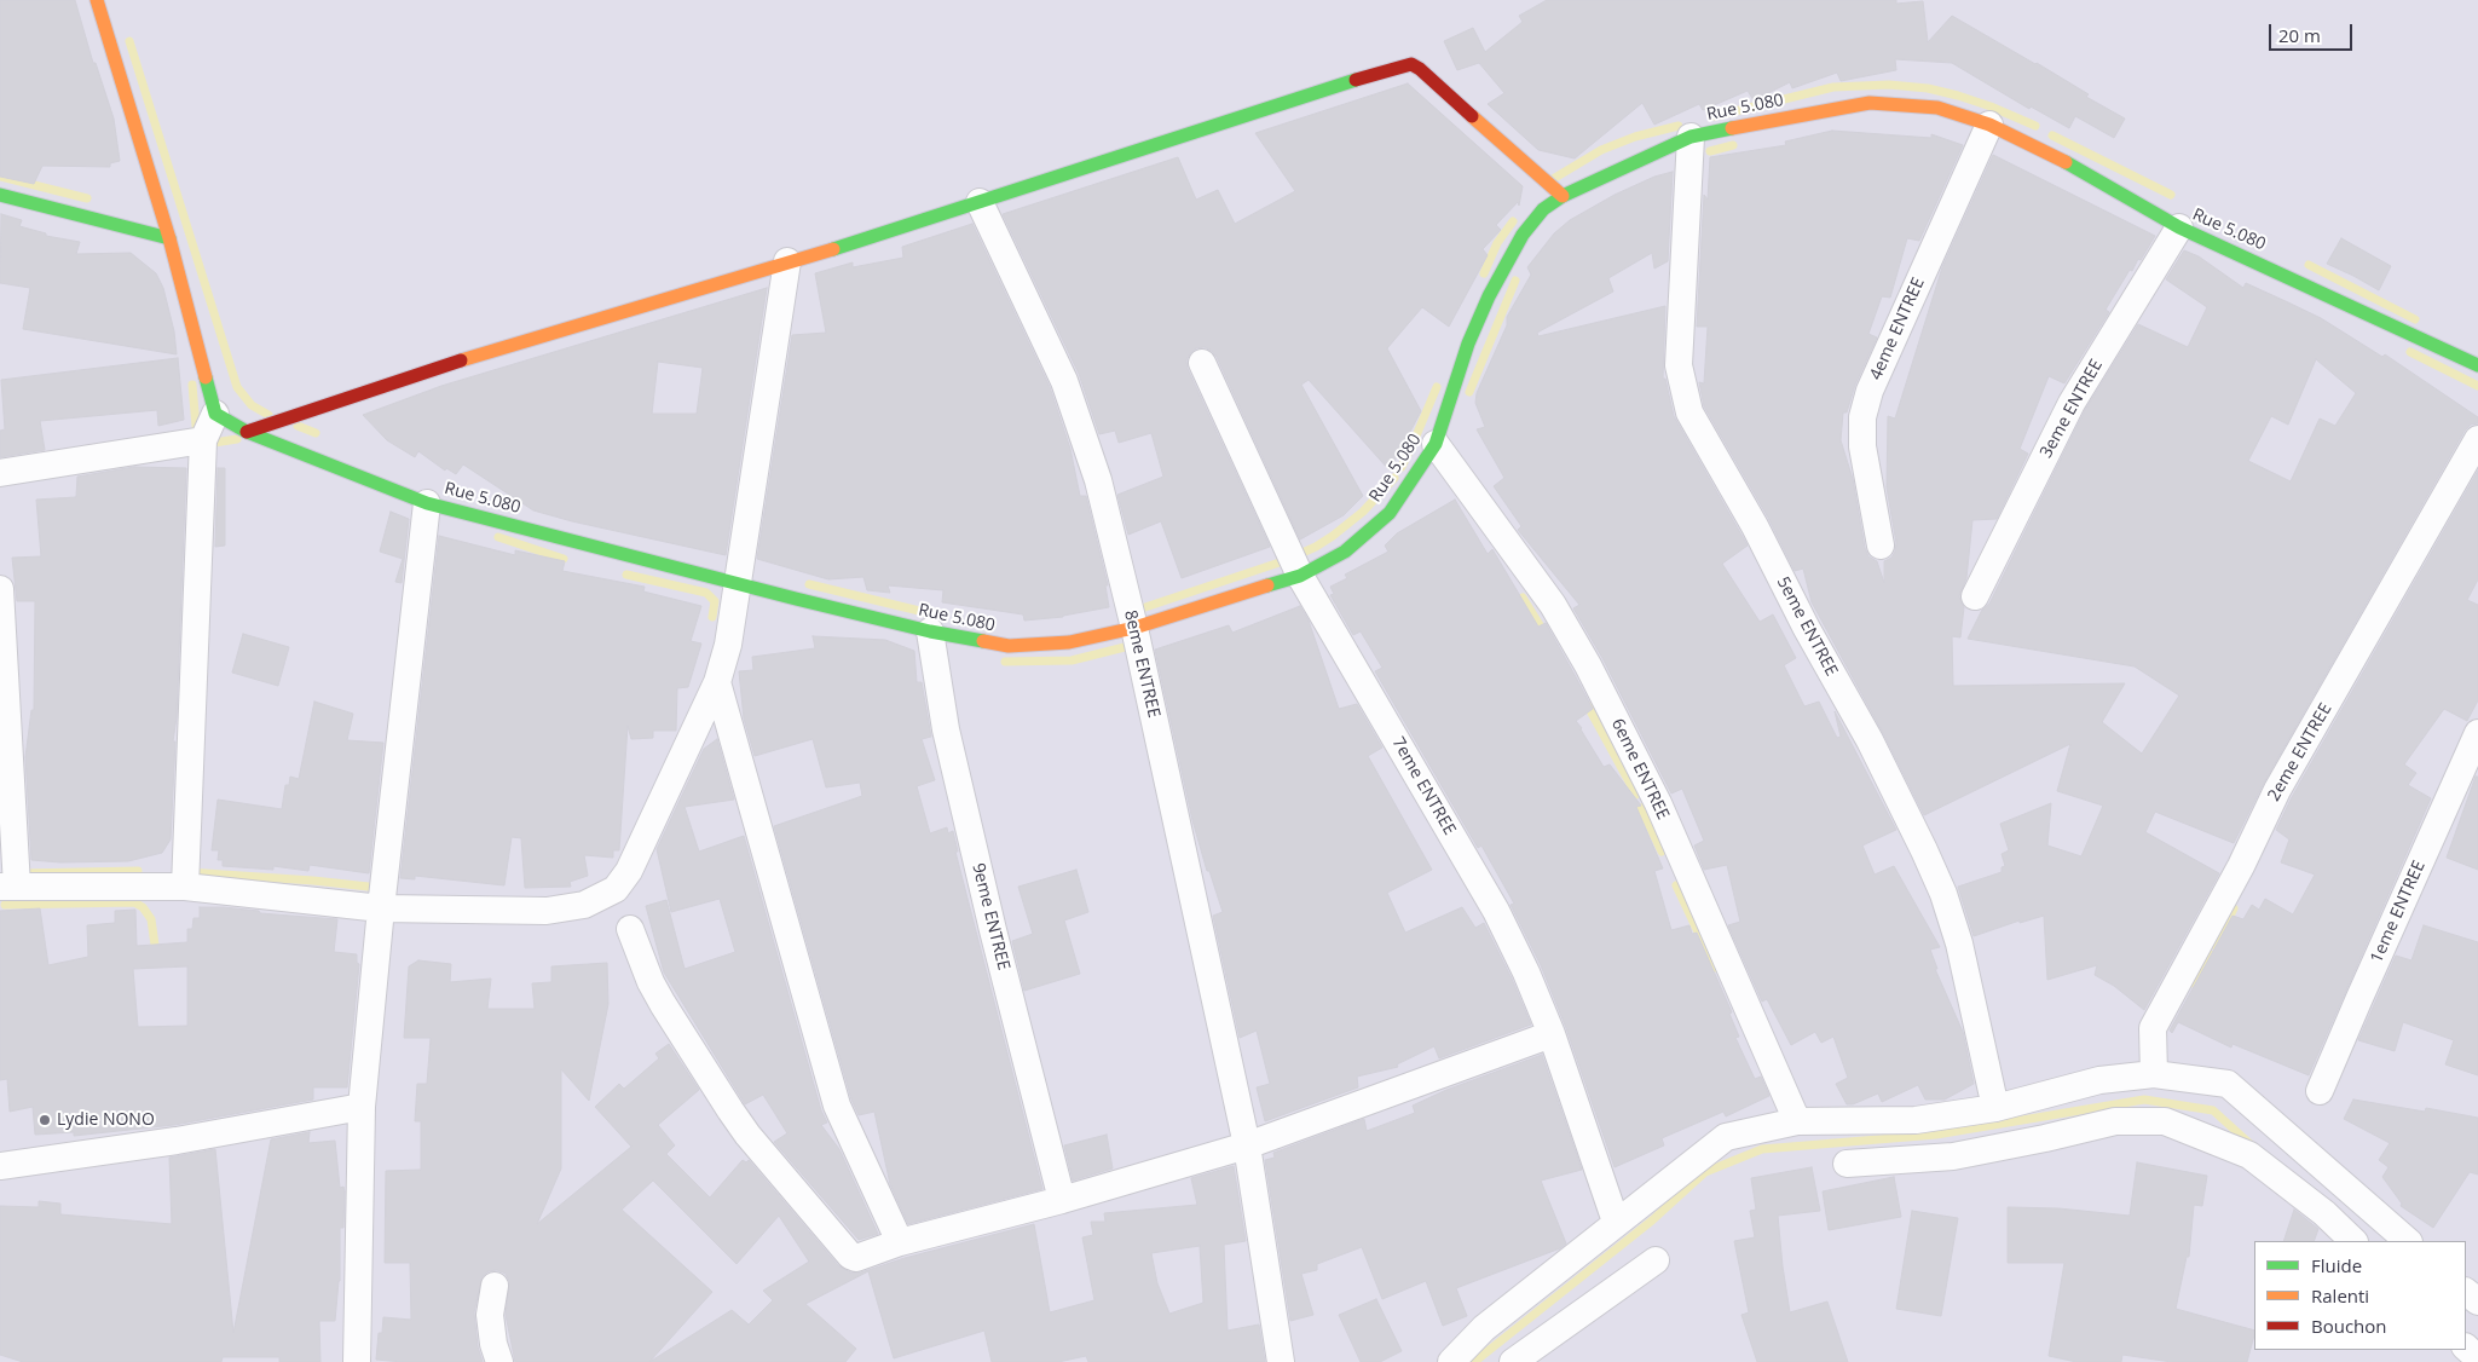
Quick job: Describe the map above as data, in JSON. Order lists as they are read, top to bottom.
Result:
{
  "streets": {
    "main road": ["Rue 5.080"],
    "street": [
      "4eme ENTREE",
      "3eme ENTREE",
      "5eme ENTREE",
      "8eme ENTREE",
      "2eme ENTREE",
      "6eme ENTREE",
      "7eme ENTREE",
      "1eme ENTREE",
      "9eme ENTREE"
    ]
  },
  "crossings": [
    ["Rue 5.080", "4eme ENTREE"],
    ["Rue 5.080", "3eme ENTREE"],
    ["Rue 5.080", "5eme ENTREE"],
    ["Rue 5.080", "8eme ENTREE"],
    ["Rue 5.080", "6eme ENTREE"],
    ["Rue 5.080", "7eme ENTREE"],
    ["Rue 5.080", "9eme ENTREE"]
  ],
  "places": ["Lydie NONO"],
  "legend": ["Fluide", "Ralenti", "Bouchon"],
  "scale_bar": "20 m"
}
